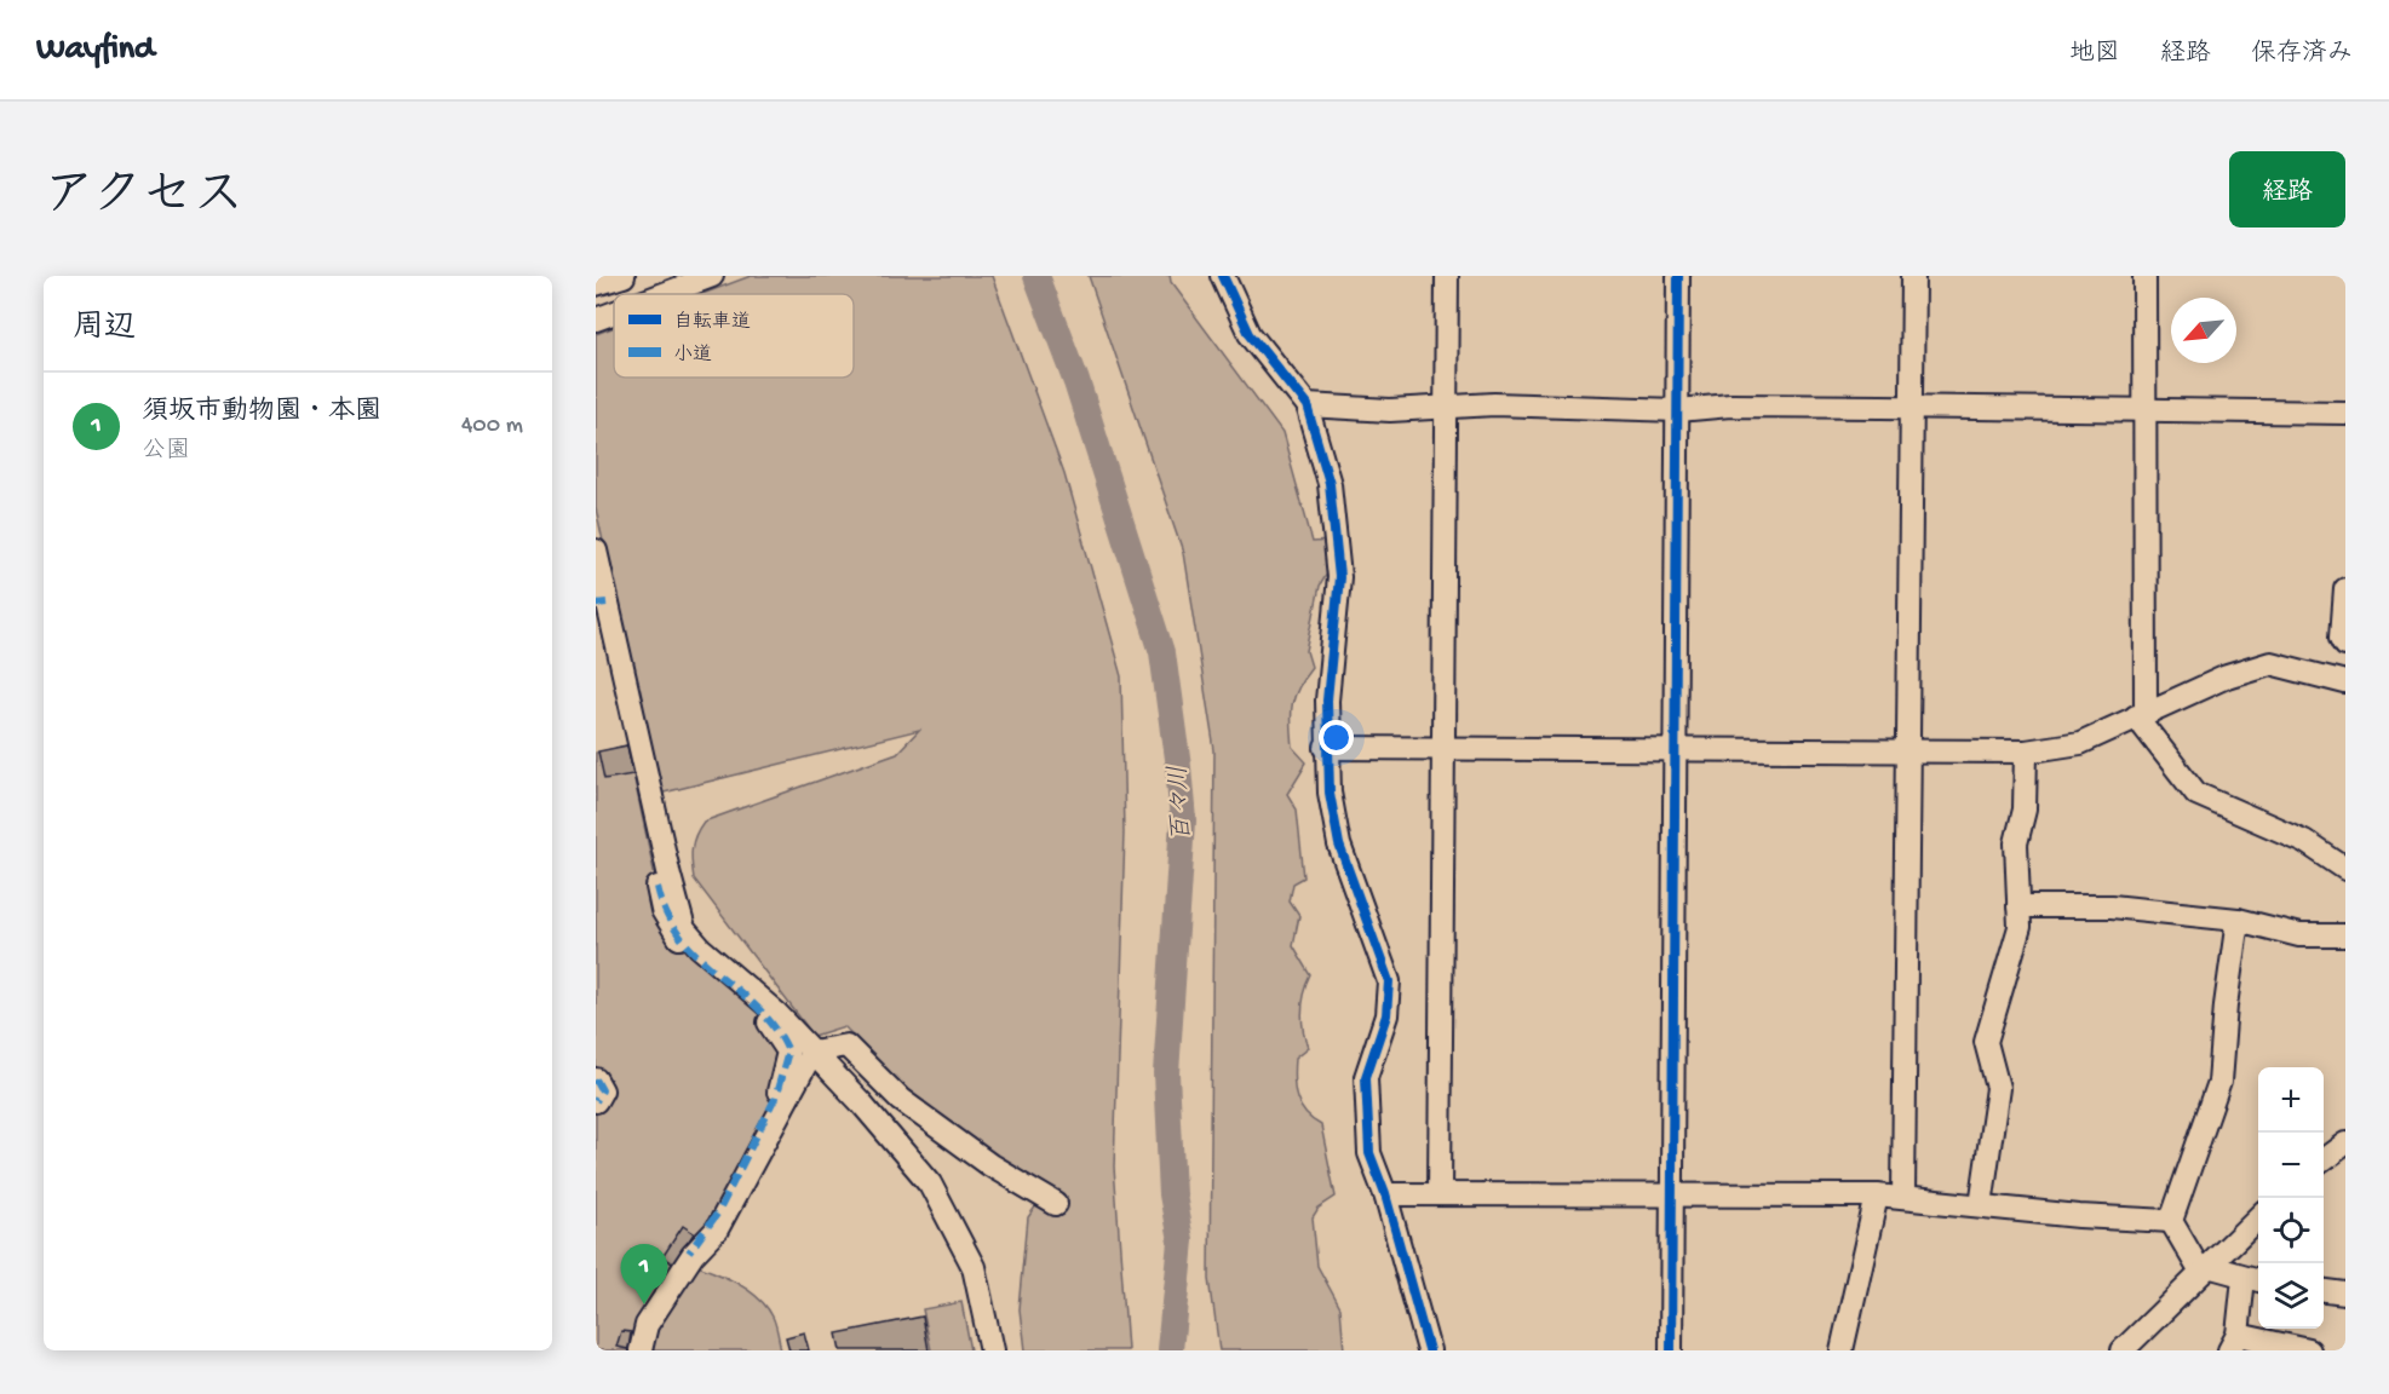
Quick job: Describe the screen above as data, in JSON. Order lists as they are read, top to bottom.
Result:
{
  "water": ["百々川"],
  "legend": ["自転車道", "小道"],
  "north": "bottom left",
  "page": {
    "header": "Wayfind",
    "nav": ["地図", "経路", "保存済み"],
    "title": "アクセス",
    "buttons": "経路",
    "heading": "周辺",
    "list": [
      {
        "mark": "1",
        "name": "須坂市動物園・本園",
        "note": "公園",
        "value": "400 m"
      }
    ],
    "map_buttons": ["+", "−"],
    "pins": "1"
  }
}
